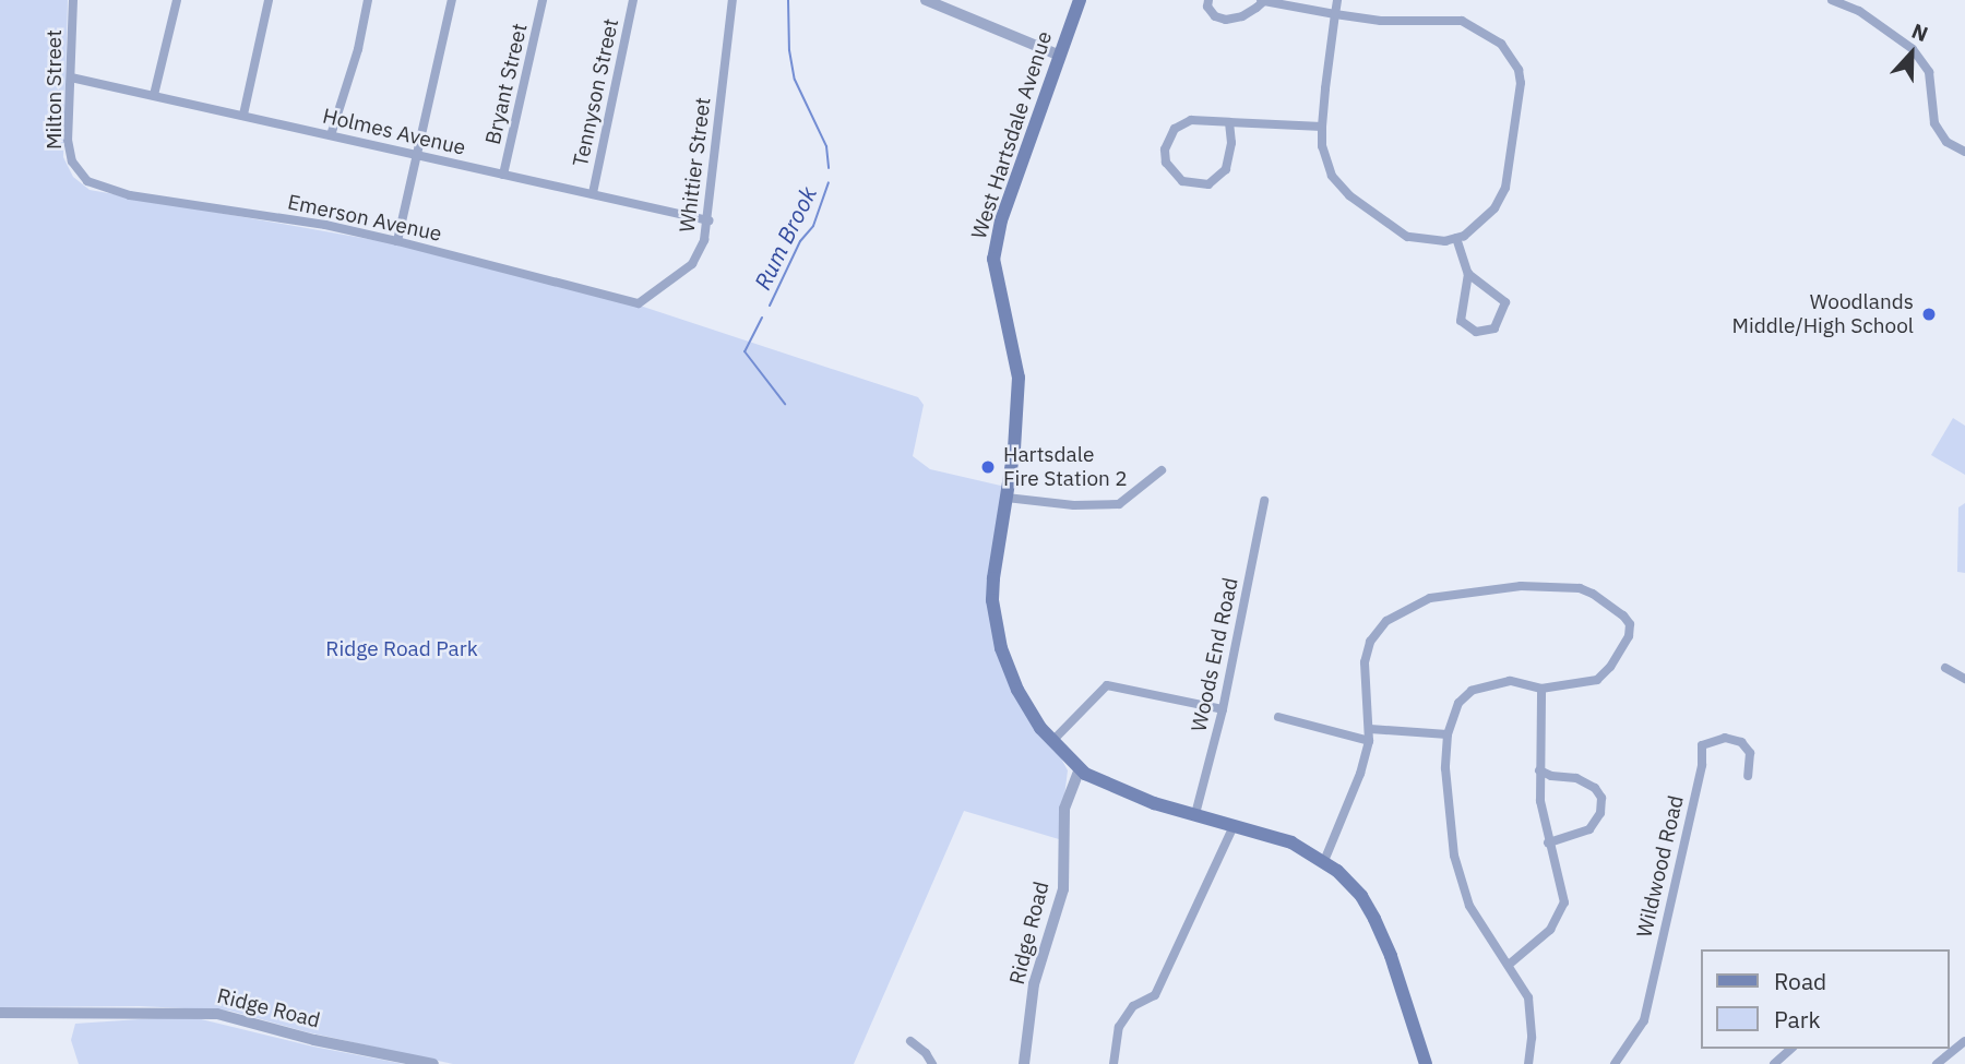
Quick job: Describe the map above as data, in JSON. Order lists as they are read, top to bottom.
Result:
{
  "streets": {
    "main road": ["West Hartsdale Avenue"],
    "street": [
      "Bryant Street",
      "Milton Street",
      "Tennyson Street",
      "Holmes Avenue",
      "Whittier Street",
      "Emerson Avenue",
      "Woods End Road",
      "Wildwood Road",
      "Ridge Road"
    ]
  },
  "crossings": [
    ["Bryant Street", "Holmes Avenue"],
    ["Milton Street", "Holmes Avenue"],
    ["Milton Street", "Emerson Avenue"],
    ["Tennyson Street", "Holmes Avenue"],
    ["Holmes Avenue", "Whittier Street"],
    ["West Hartsdale Avenue", "Woods End Road"],
    ["West Hartsdale Avenue", "Ridge Road"],
    ["Whittier Street", "Emerson Avenue"]
  ],
  "water": ["Rum Brook"],
  "parks": ["Ridge Road Park"],
  "places": ["Woodlands Middle/High School", "Hartsdale Fire Station 2"],
  "legend": ["Road", "Park"],
  "north": "top"
}
